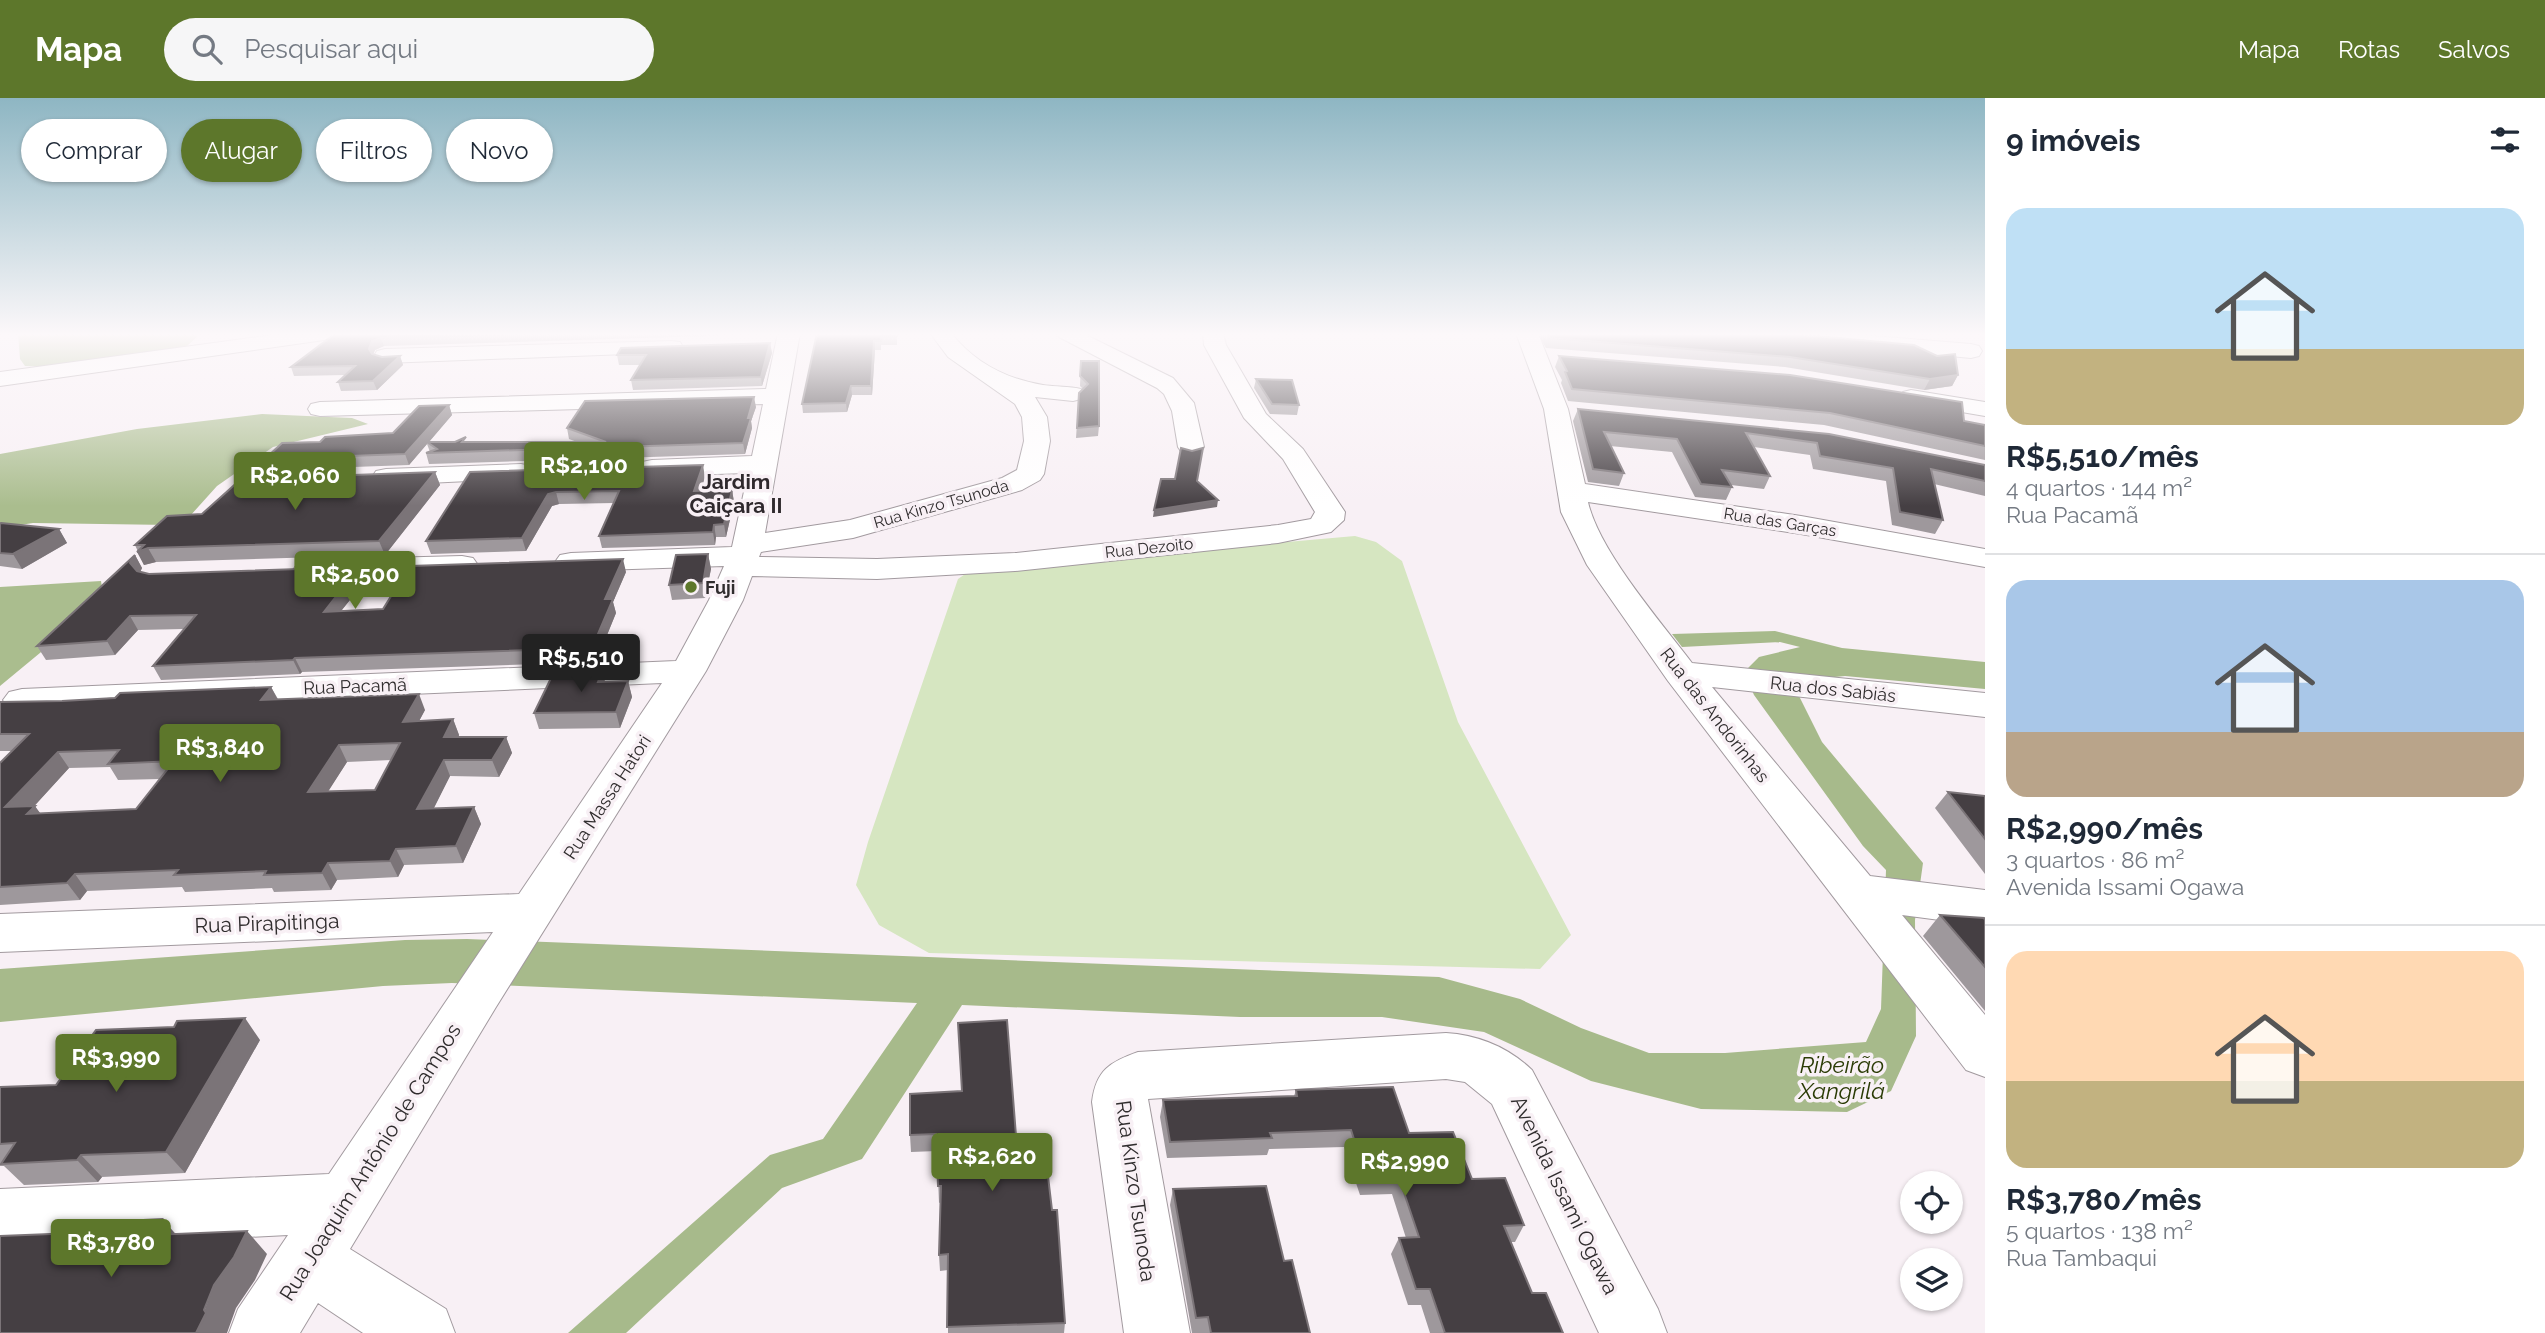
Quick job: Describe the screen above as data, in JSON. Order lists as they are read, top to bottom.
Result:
{
  "streets": {
    "street": [
      "Rua Kinzo Tsunoda",
      "Rua das Garças",
      "Rua Dezoito",
      "Rua Pacamã",
      "Rua dos Sabiás",
      "Rua das Andorinhas",
      "Rua Massa Hatori",
      "Rua Pirapitinga",
      "Rua Joaquim Antônio de Campos",
      "Avenida Issami Ogawa"
    ]
  },
  "crossings": [
    ["Rua Kinzo Tsunoda", "Rua Dezoito"],
    ["Rua Kinzo Tsunoda", "Rua Massa Hatori"],
    ["Rua Kinzo Tsunoda", "Avenida Issami Ogawa"],
    ["Rua das Garças", "Rua das Andorinhas"],
    ["Rua Dezoito", "Rua Massa Hatori"],
    ["Rua Pacamã", "Rua Massa Hatori"],
    ["Rua dos Sabiás", "Rua das Andorinhas"],
    ["Rua Massa Hatori", "Rua Pirapitinga"],
    ["Rua Massa Hatori", "Rua Joaquim Antônio de Campos"]
  ],
  "districts": ["Jardim Caiçara II"],
  "water": ["Ribeirão Xangrilá"],
  "places": ["Fuji"],
  "page": {
    "header": "Mapa",
    "search": "Pesquisar aqui",
    "nav": ["Mapa", "Rotas", "Salvos"],
    "heading": "9 imóveis",
    "chip": [
      "Comprar",
      "Alugar",
      "Filtros",
      "Novo"
    ],
    "list": [
      {
        "name": "R$5,510/mês",
        "note": "4 quartos · 144 m² · Rua Pacamã"
      },
      {
        "name": "R$2,990/mês",
        "note": "3 quartos · 86 m² · Avenida Issami Ogawa"
      },
      {
        "name": "R$3,780/mês",
        "note": "5 quartos · 138 m² · Rua Tambaqui"
      }
    ],
    "price": [
      "R$2,100",
      "R$2,060",
      "R$2,500",
      "R$5,510",
      "R$3,840",
      "R$3,990",
      "R$2,620",
      "R$2,990",
      "R$3,780"
    ]
  }
}
